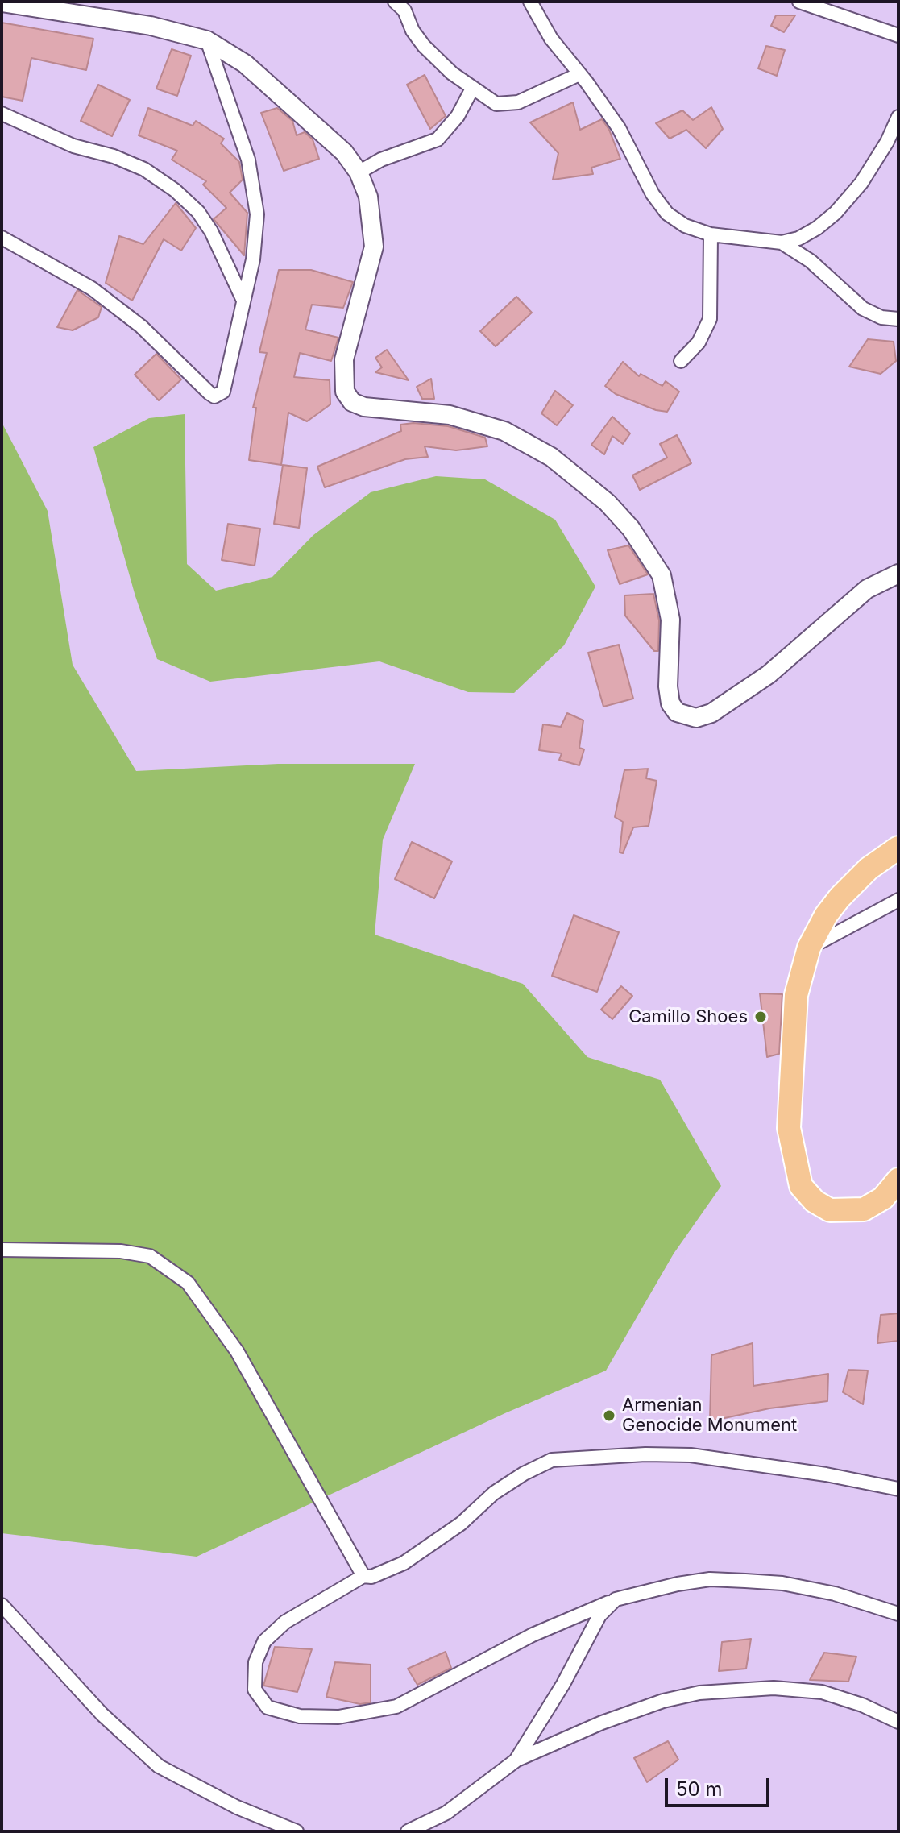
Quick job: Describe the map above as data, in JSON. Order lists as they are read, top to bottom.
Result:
{
  "places": ["Camillo Shoes", "Armenian Genocide Monument"],
  "scale_bar": "50 m"
}
